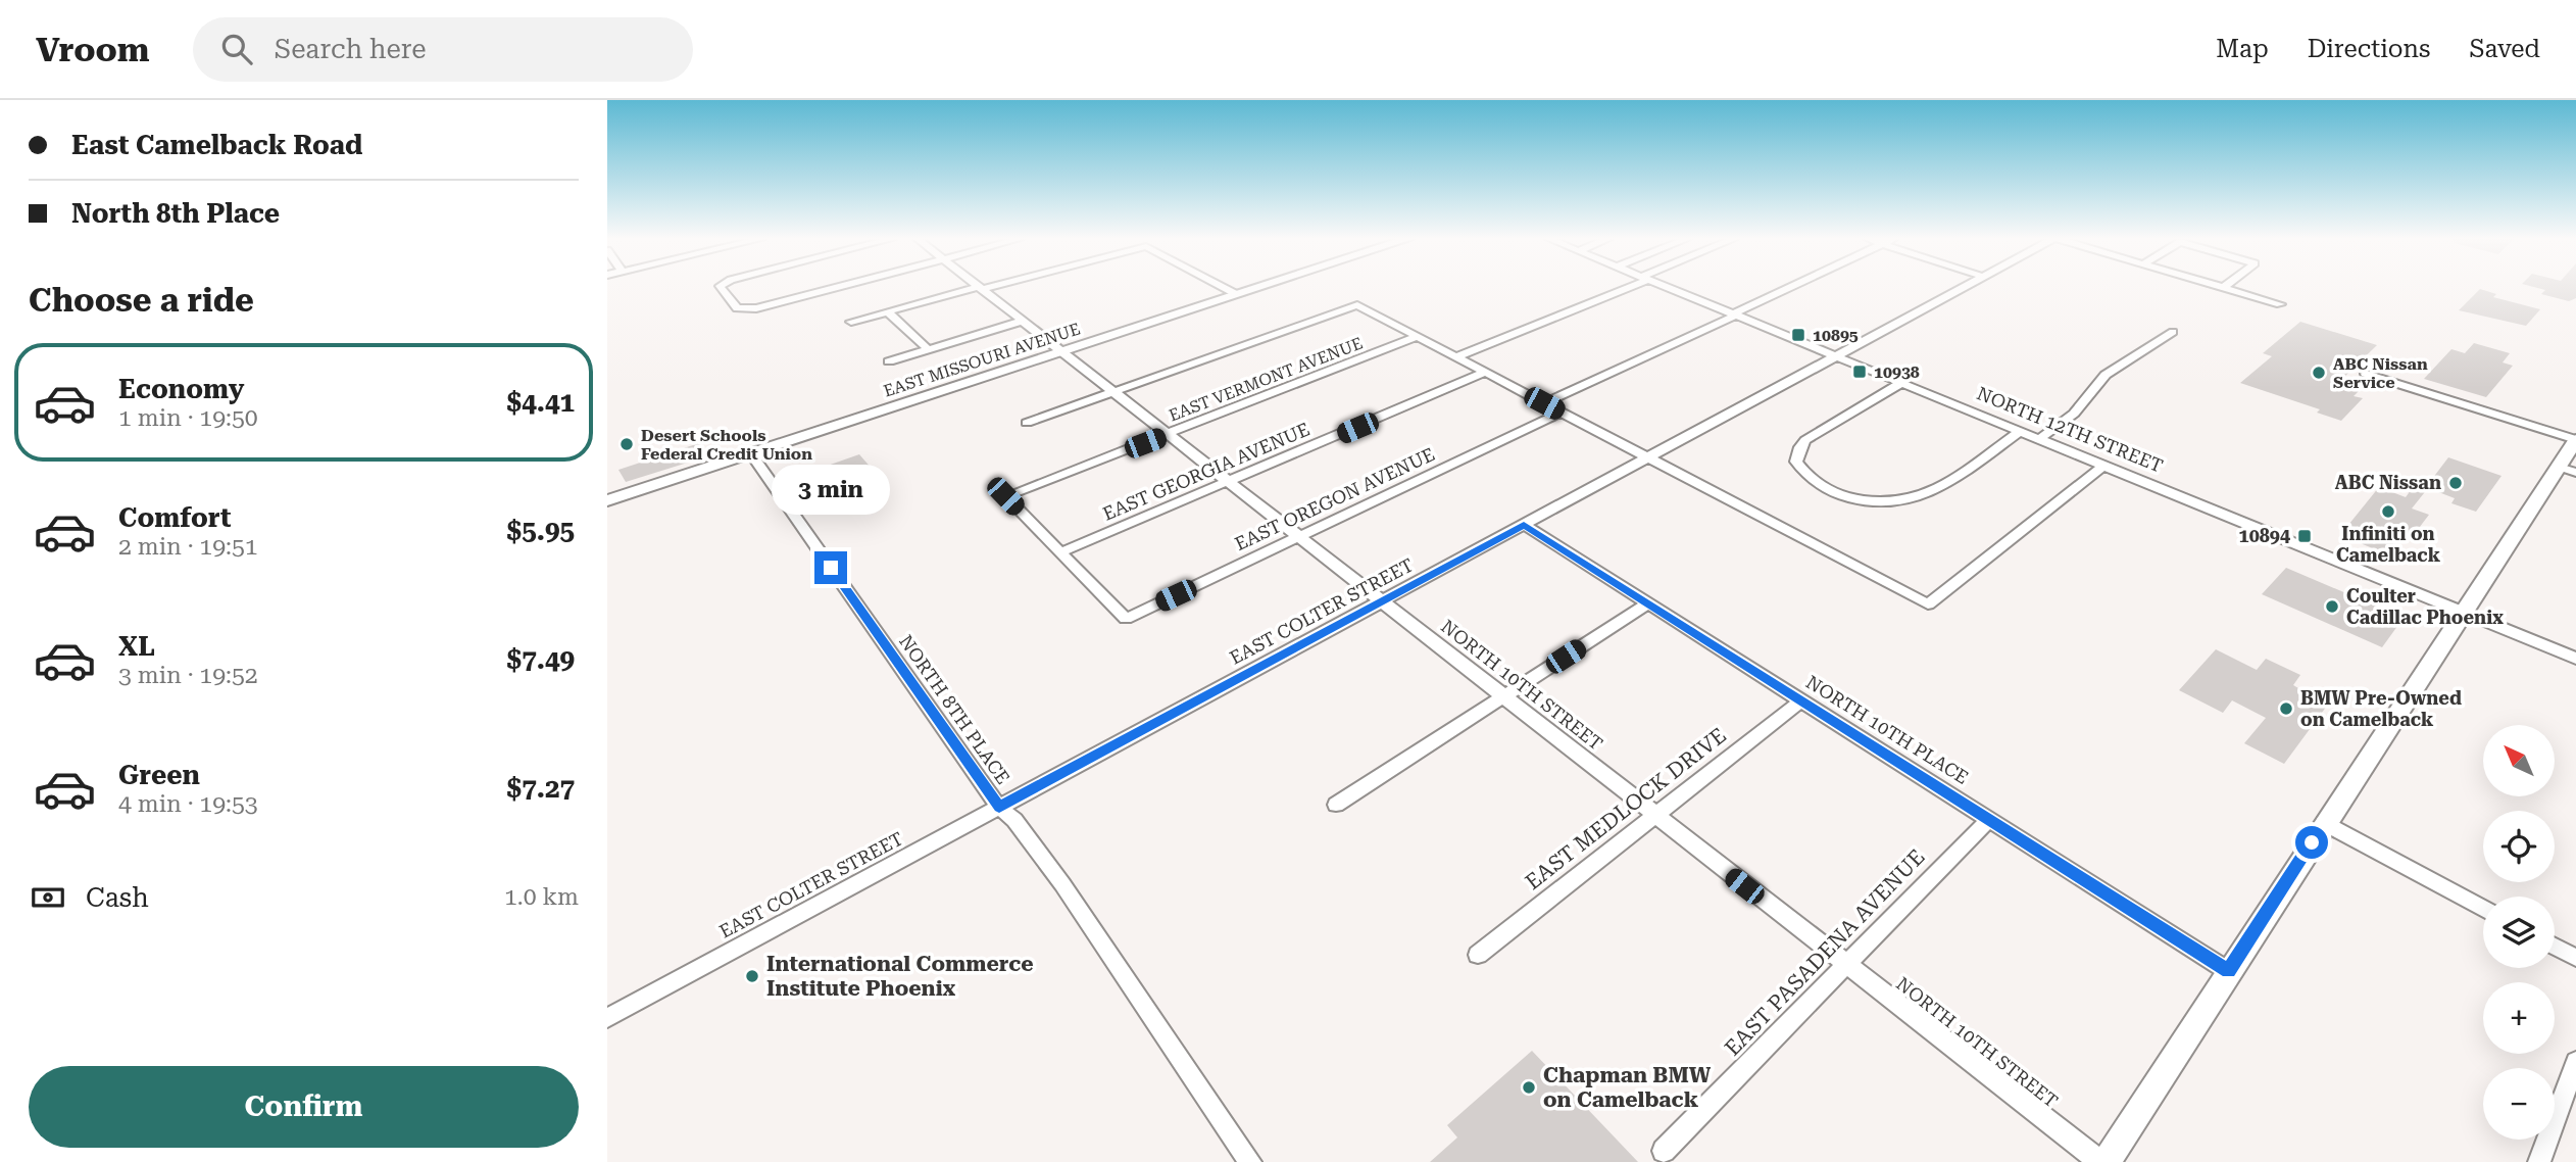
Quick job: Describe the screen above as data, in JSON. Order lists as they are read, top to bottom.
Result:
{
  "streets": {
    "main road": ["EAST MISSOURI AVENUE"],
    "street": [
      "EAST VERMONT AVENUE",
      "NORTH 12TH STREET",
      "EAST GEORGIA AVENUE",
      "EAST OREGON AVENUE",
      "EAST COLTER STREET",
      "NORTH 10TH STREET",
      "NORTH 8TH PLACE",
      "NORTH 10TH PLACE",
      "EAST MEDLOCK DRIVE",
      "EAST PASADENA AVENUE"
    ]
  },
  "crossings": [
    ["EAST MISSOURI AVENUE", "NORTH 10TH STREET"],
    ["EAST MISSOURI AVENUE", "NORTH 8TH PLACE"],
    ["EAST VERMONT AVENUE", "EAST GEORGIA AVENUE"],
    ["EAST VERMONT AVENUE", "EAST OREGON AVENUE"],
    ["EAST VERMONT AVENUE", "NORTH 10TH STREET"],
    ["NORTH 12TH STREET", "EAST COLTER STREET"],
    ["EAST GEORGIA AVENUE", "EAST OREGON AVENUE"],
    ["EAST GEORGIA AVENUE", "NORTH 10TH STREET"],
    ["EAST OREGON AVENUE", "NORTH 10TH STREET"],
    ["EAST COLTER STREET", "NORTH 10TH STREET"],
    ["EAST COLTER STREET", "NORTH 8TH PLACE"],
    ["EAST COLTER STREET", "NORTH 10TH PLACE"],
    ["NORTH 10TH STREET", "EAST MEDLOCK DRIVE"],
    ["NORTH 10TH STREET", "EAST PASADENA AVENUE"],
    ["NORTH 10TH PLACE", "EAST MEDLOCK DRIVE"],
    ["NORTH 10TH PLACE", "EAST PASADENA AVENUE"]
  ],
  "places": {
    "transit": ["10895", "10938", "10894"],
    "other": [
      "ABC Nissan Service",
      "Desert Schools Federal Credit Union",
      "ABC Nissan",
      "Infiniti on Camelback",
      "Coulter Cadillac Phoenix",
      "BMW Pre-Owned on Camelback",
      "International Commerce Institute Phoenix",
      "Chapman BMW on Camelback"
    ]
  },
  "north": "top left",
  "page": {
    "header": "Vroom",
    "search": "Search here",
    "nav": ["Map", "Directions", "Saved"],
    "banner": ["East Camelback Road", "North 8th Place"],
    "heading": "Choose a ride",
    "list": [
      {
        "name": "Economy",
        "note": "1 min · 19:50",
        "value": "$4.41"
      },
      {
        "name": "Comfort",
        "note": "2 min · 19:51",
        "value": "$5.95"
      },
      {
        "name": "XL",
        "note": "3 min · 19:52",
        "value": "$7.49"
      },
      {
        "name": "Green",
        "note": "4 min · 19:53",
        "value": "$7.27"
      }
    ],
    "bubble": "3 min",
    "map_buttons": ["+", "−"],
    "pay": ["Cash", "1.0 km"],
    "buttons": "Confirm"
  }
}
